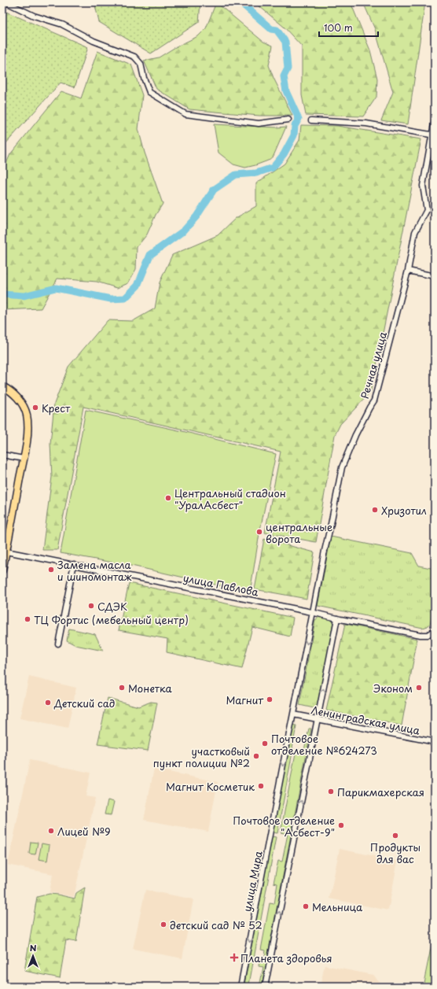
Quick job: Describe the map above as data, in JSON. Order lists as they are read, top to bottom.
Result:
{
  "streets": {
    "street": [
      "Речная улица",
      "улица Павлова",
      "Ленинградская улица",
      "улица Мира"
    ]
  },
  "crossings": [
    ["Речная улица", "улица Павлова"],
    ["Речная улица", "улица Мира"],
    ["улица Павлова", "улица Мира"],
    ["Ленинградская улица", "улица Мира"]
  ],
  "places": {
    "other": [
      "Крест",
      "Центральный стадион \"УралАсбест\"",
      "Хризотил",
      "центральные ворота",
      "Замена масла и шиномонтаж",
      "СДЭК",
      "ТЦ Фортис (мебельный центр)",
      "Монетка",
      "Эконом",
      "Магнит",
      "Детский сад",
      "Почтовое отделение №624273",
      "участковый пункт полиции №2",
      "Магнит Косметик",
      "Парикмахерская",
      "Почтовое отделение \"Асбест-9\"",
      "Лицей №9",
      "Продукты для вас",
      "Мельница",
      "детский сад № 52"
    ],
    "health": ["Планета здоровья"]
  },
  "scale_bar": "100 m",
  "north": "top"
}
